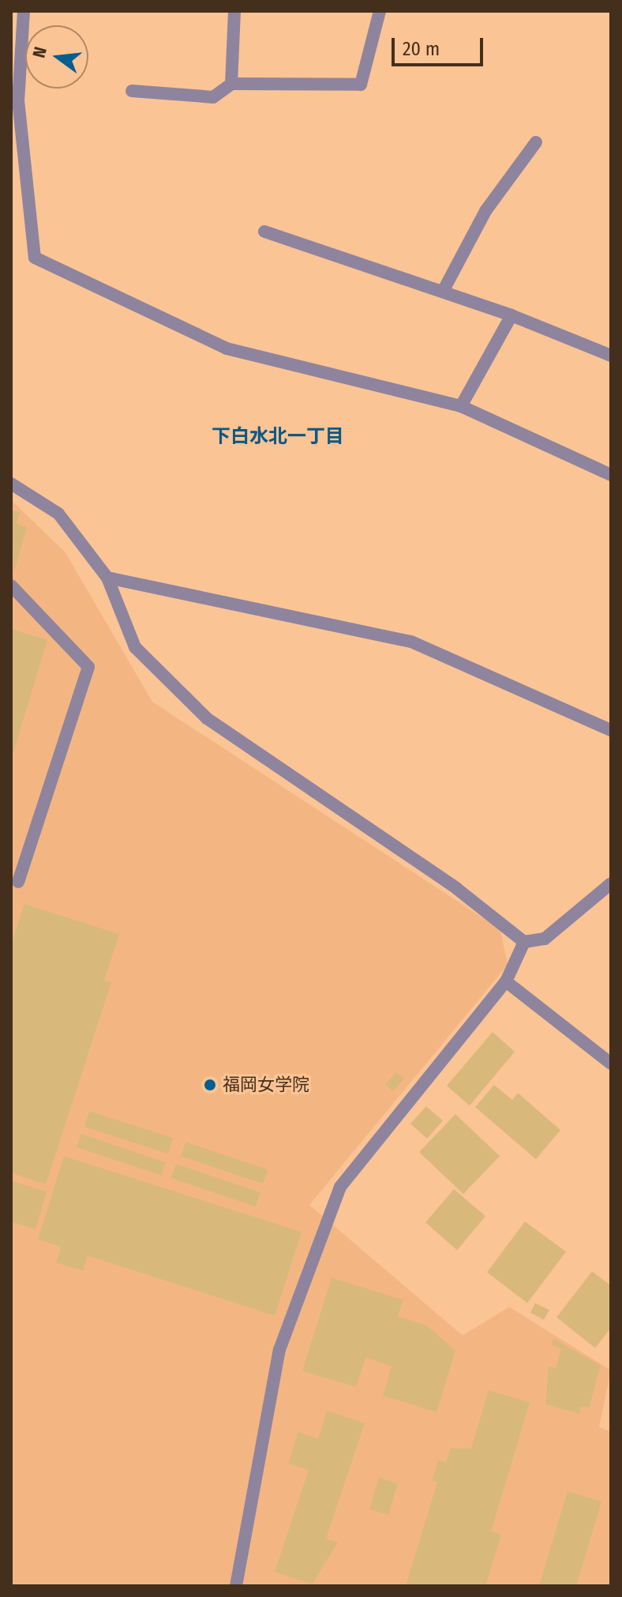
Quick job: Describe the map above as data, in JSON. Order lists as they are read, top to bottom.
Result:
{
  "districts": ["下白水北一丁目"],
  "places": ["福岡女学院"],
  "scale_bar": "20 m",
  "north": "left"
}
